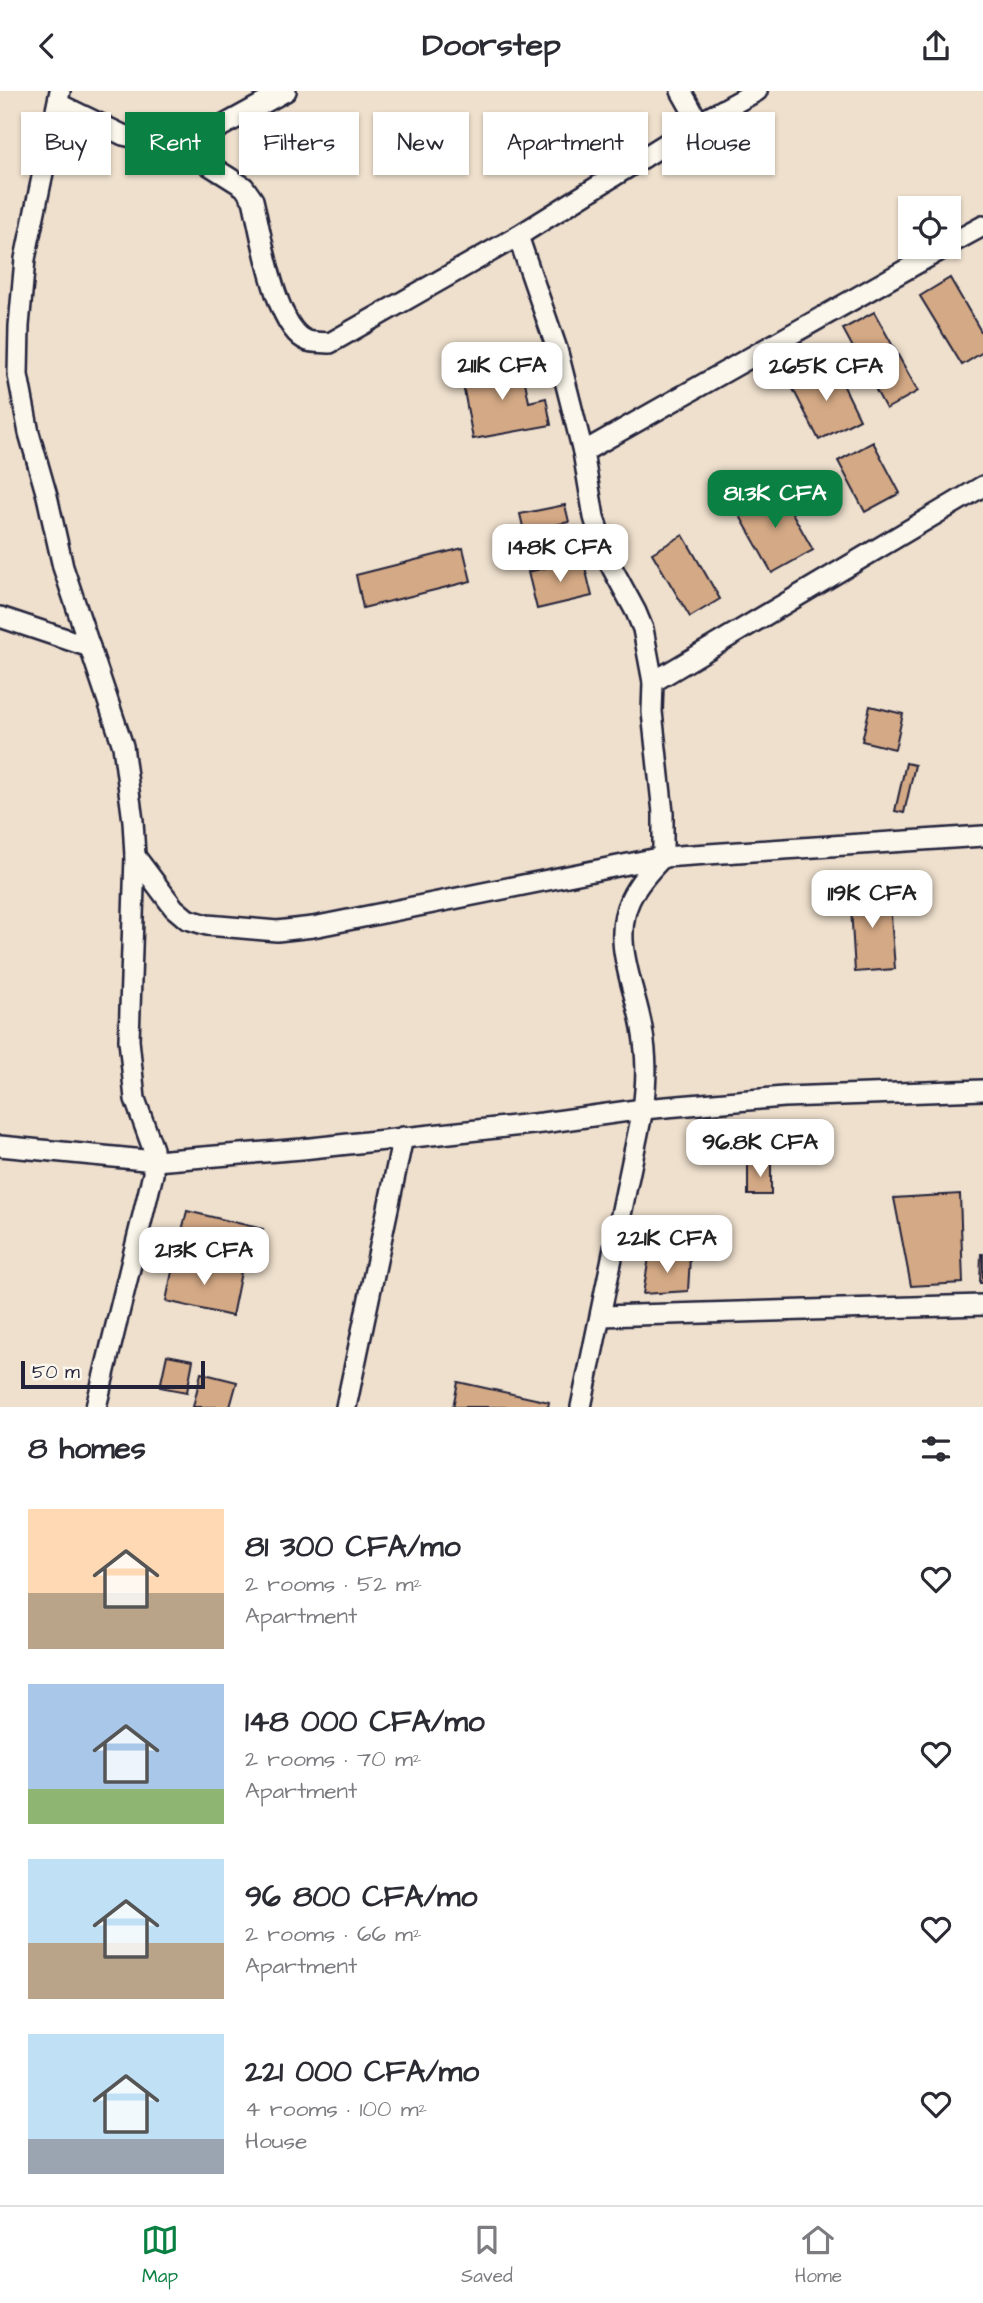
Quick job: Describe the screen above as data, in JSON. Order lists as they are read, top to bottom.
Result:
{
  "scale_bar": "50 m",
  "page": {
    "header": "Doorstep",
    "chip": [
      "Buy",
      "Rent",
      "Filters",
      "New",
      "Apartment",
      "House"
    ],
    "price": [
      "211K CFA",
      "265K CFA",
      "81.3K CFA",
      "148K CFA",
      "119K CFA",
      "96.8K CFA",
      "221K CFA",
      "213K CFA"
    ],
    "scale": "50 m",
    "heading": "8 homes",
    "list": [
      {
        "name": "81 300 CFA/mo",
        "note": "2 rooms · 52 m² · Apartment"
      },
      {
        "name": "148 000 CFA/mo",
        "note": "2 rooms · 70 m² · Apartment"
      },
      {
        "name": "96 800 CFA/mo",
        "note": "2 rooms · 66 m² · Apartment"
      },
      {
        "name": "221 000 CFA/mo",
        "note": "4 rooms · 100 m² · House"
      }
    ],
    "tabs": ["Map", "Saved", "Home"]
  }
}
